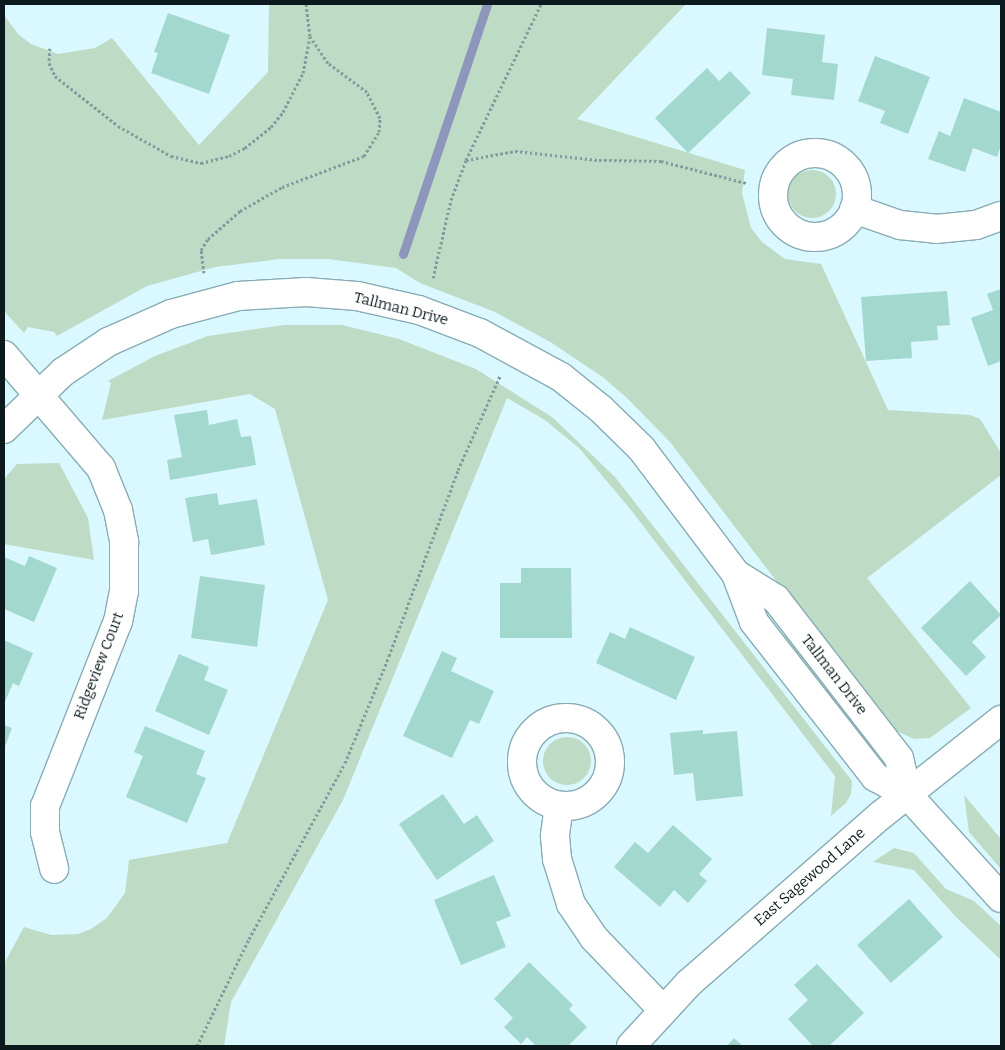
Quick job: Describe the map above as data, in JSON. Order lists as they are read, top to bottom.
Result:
{
  "streets": {
    "street": ["Tallman Drive", "Ridgeview Court", "East Sagewood Lane"]
  },
  "crossings": [
    ["Tallman Drive", "Ridgeview Court"],
    ["Tallman Drive", "East Sagewood Lane"]
  ]
}
